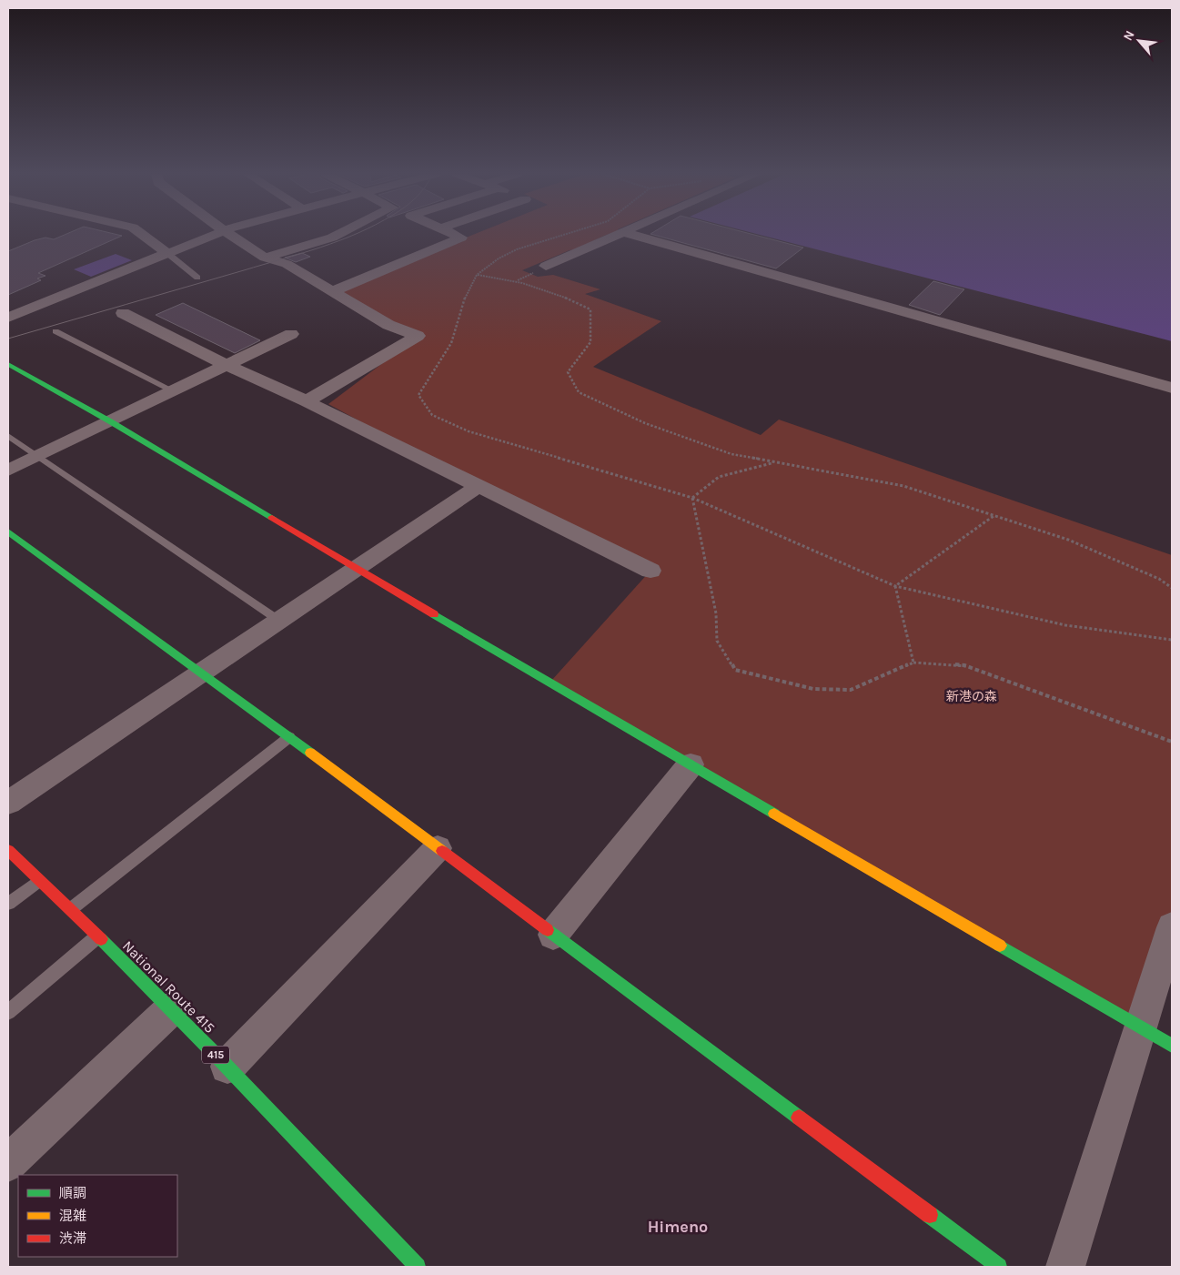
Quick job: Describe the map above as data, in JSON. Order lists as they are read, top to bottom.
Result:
{
  "streets": {
    "main road": ["National Route 415", "415"]
  },
  "districts": ["Himeno"],
  "parks": ["新港の森"],
  "legend": ["順調", "混雑", "渋滞"],
  "north": "top left"
}
